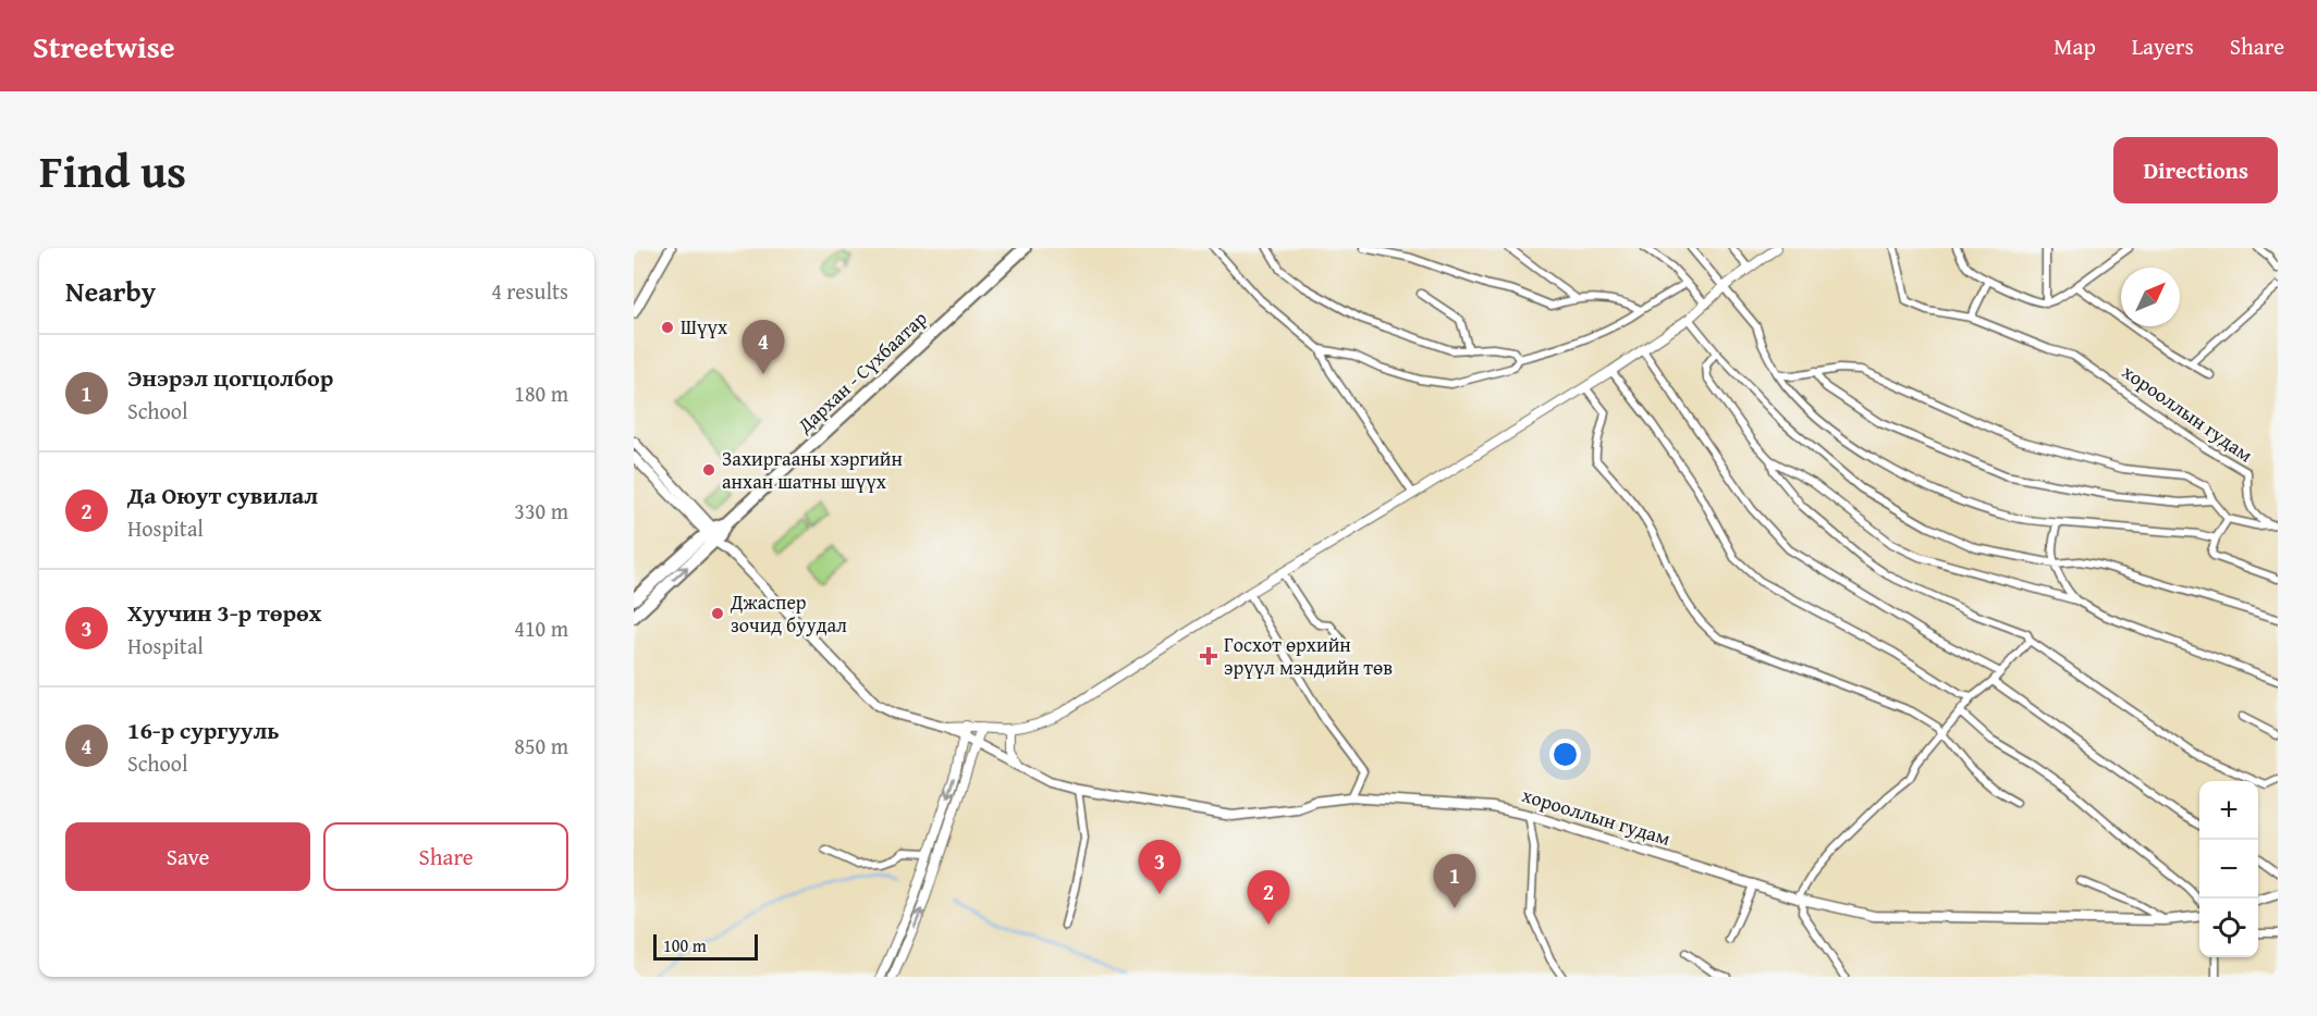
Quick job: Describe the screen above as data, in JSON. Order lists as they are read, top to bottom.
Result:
{
  "streets": {
    "highway": ["Дархан - Сүхбаатар"],
    "main road": ["хорооллын гудам"]
  },
  "crossings": [
    ["Дархан - Сүхбаатар", "хорооллын гудам"]
  ],
  "places": {
    "other": ["Шүүх", "Захиргааны хэргийн анхан шатны шүүх", "Джаспер зочид буудал"],
    "health": ["Госхот өрхийн эрүүл мэндийн төв"]
  },
  "scale_bar": "100 m",
  "north": "top right",
  "page": {
    "header": "Streetwise",
    "nav": ["Map", "Layers", "Share"],
    "title": "Find us",
    "buttons": [
      "Directions",
      ["Save", "Share"]
    ],
    "heading": ["Nearby", "4 results"],
    "pins": [
      "4",
      "3",
      "1",
      "2"
    ],
    "list": [
      {
        "mark": "1",
        "name": "Энэрэл цогцолбор",
        "note": "School",
        "value": "180 m"
      },
      {
        "mark": "2",
        "name": "Да Оюут сувилал",
        "note": "Hospital",
        "value": "330 m"
      },
      {
        "mark": "3",
        "name": "Хуучин 3-р төрөх",
        "note": "Hospital",
        "value": "410 m"
      },
      {
        "mark": "4",
        "name": "16-р сургууль",
        "note": "School",
        "value": "850 m"
      }
    ],
    "map_buttons": ["+", "−"],
    "scale": "100 m"
  }
}
